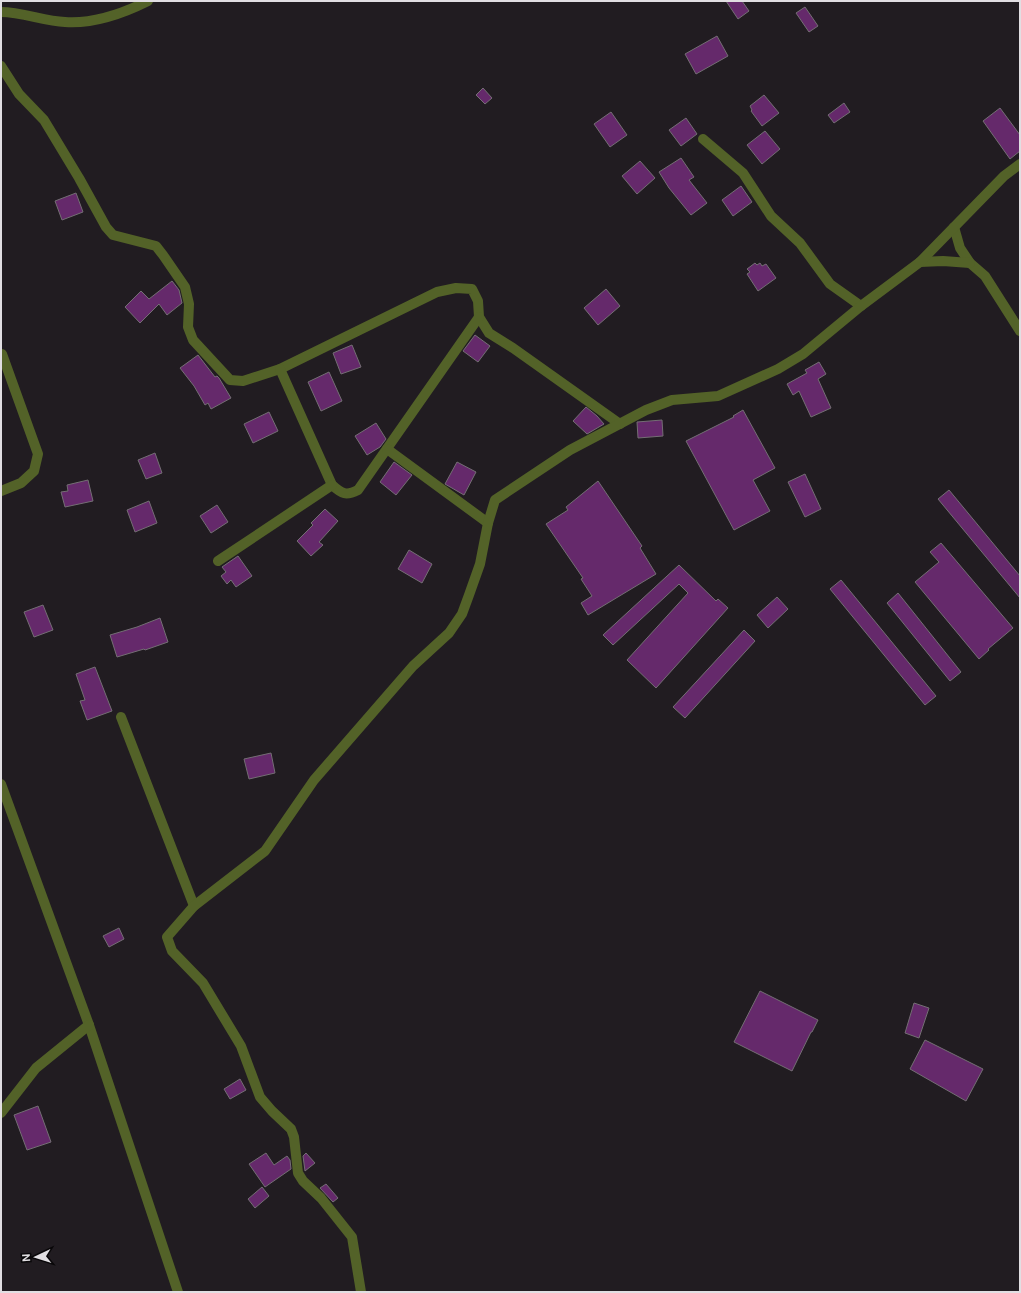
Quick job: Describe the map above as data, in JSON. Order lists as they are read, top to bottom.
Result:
{
  "north": "left"
}
